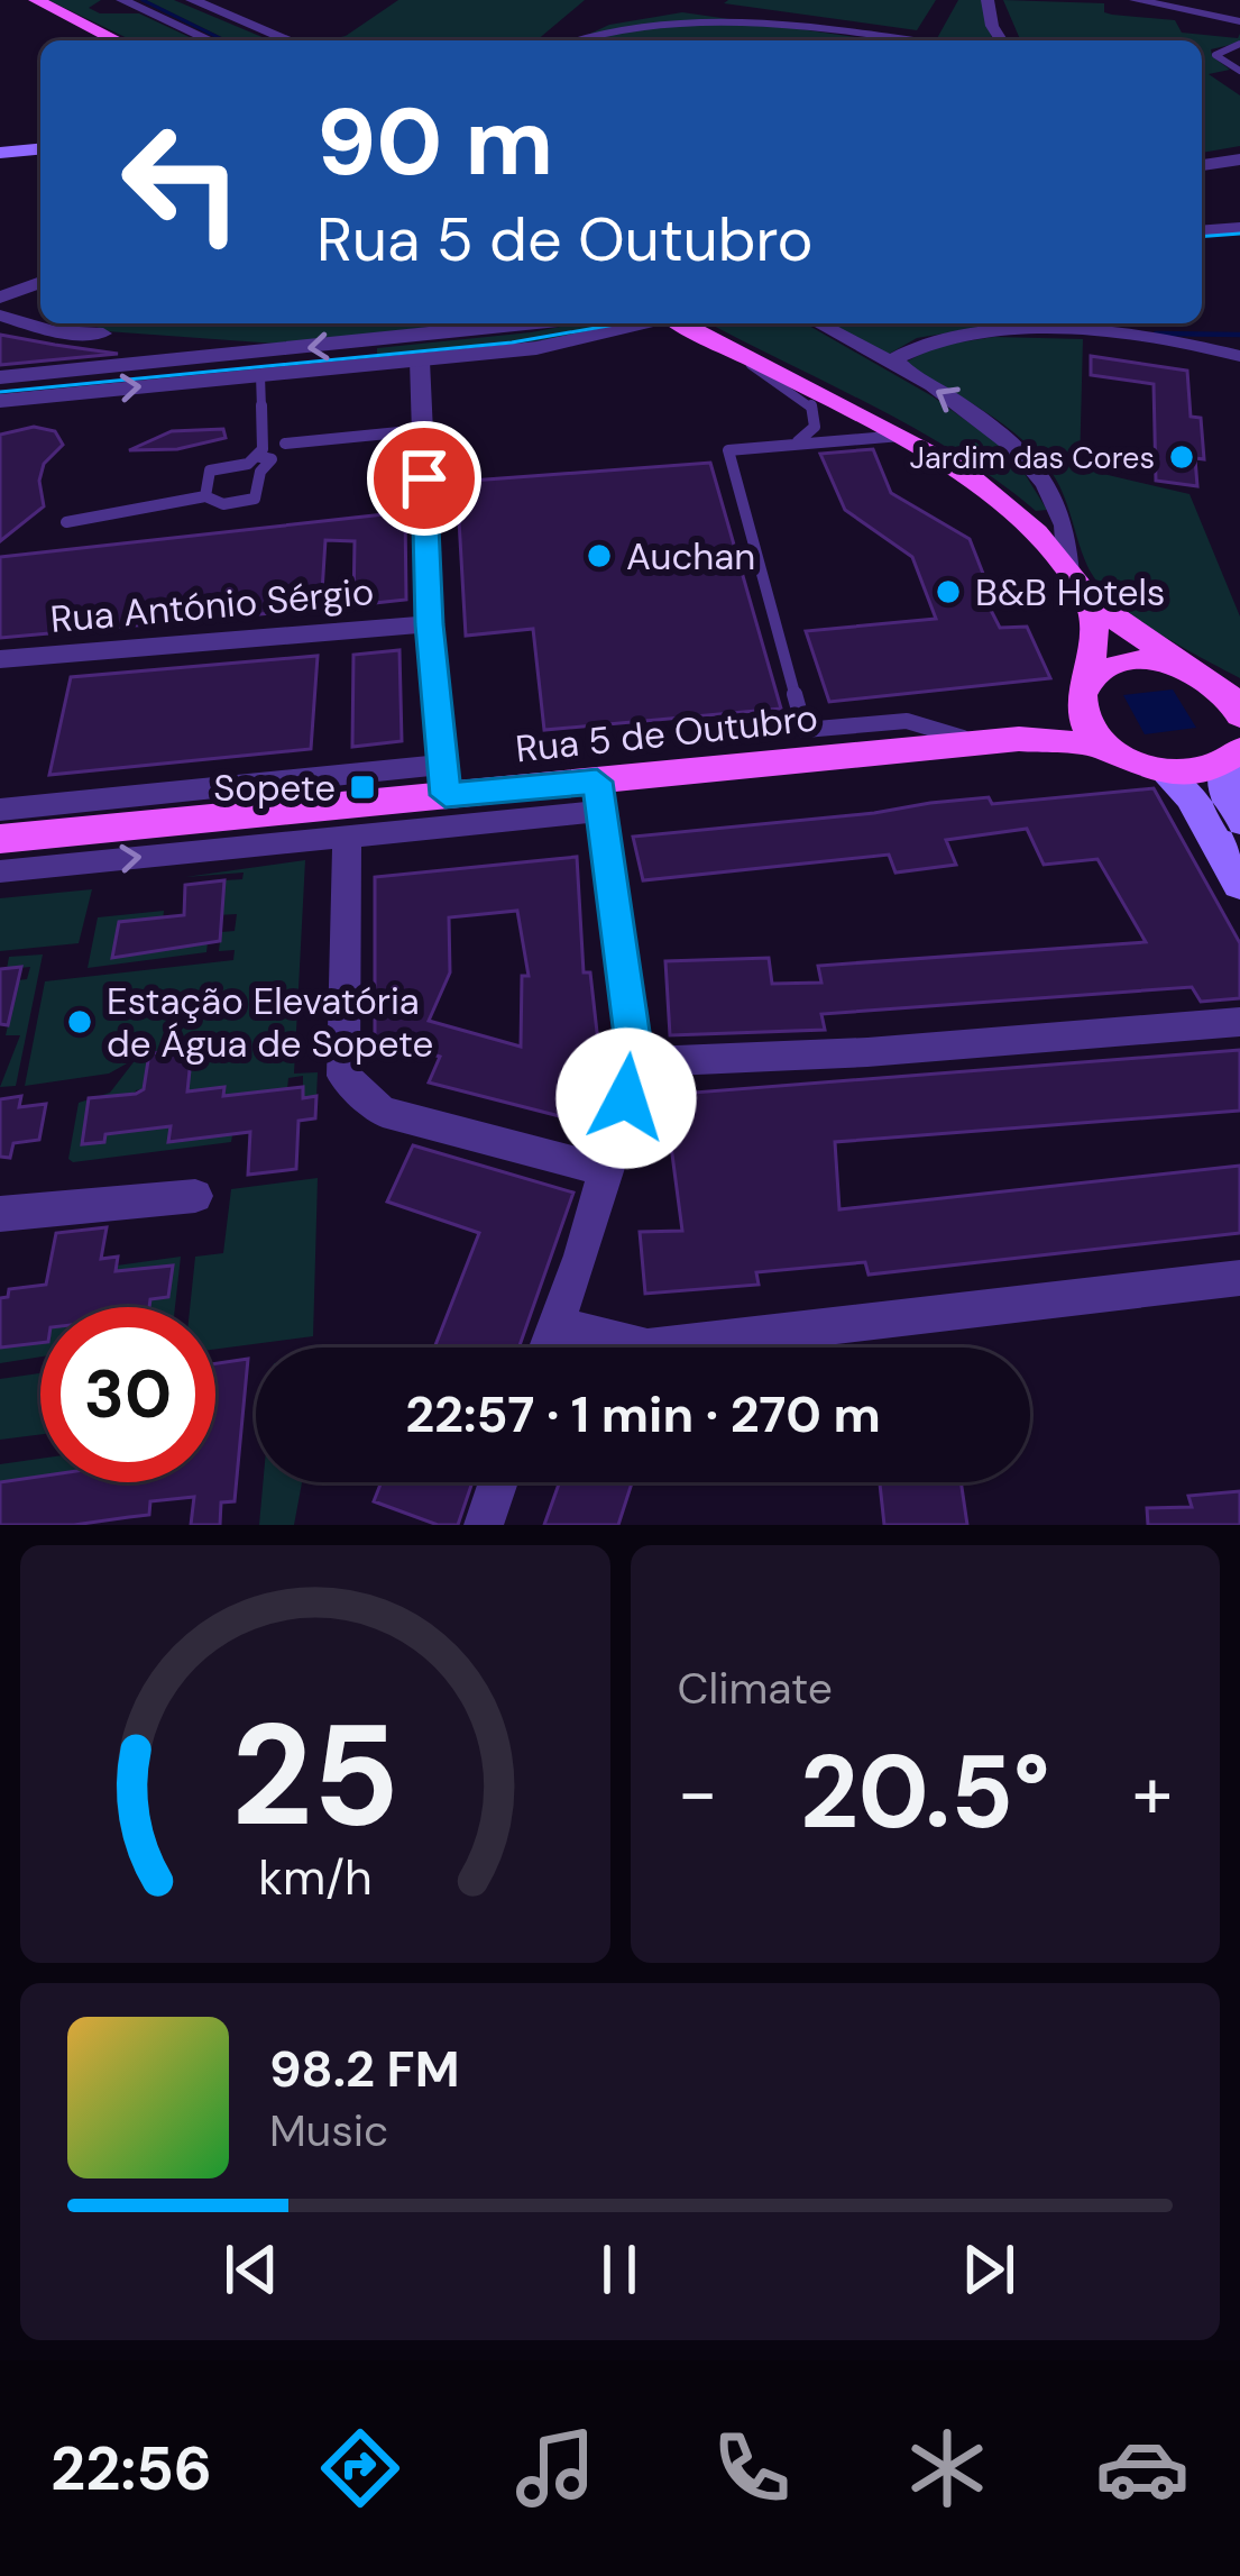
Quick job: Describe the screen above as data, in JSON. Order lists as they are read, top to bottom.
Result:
{
  "streets": {
    "main road": ["Rua 5 de Outubro"],
    "street": ["Rua António Sérgio"]
  },
  "places": {
    "other": [
      "Jardim das Cores",
      "Auchan",
      "B&B Hotels",
      "Estação Elevatória de Água de Sopete"
    ],
    "transit": ["Sopete"]
  },
  "page": {
    "turn": ["90 m", "Rua 5 de Outubro"],
    "limit": "30",
    "trip": "22:57 · 1 min · 270 m",
    "tile": "Climate",
    "heat": ["−", "20.5°", "+"],
    "song": ["98.2 FM", "Music"],
    "tabs": "22:56",
    "gauge": ["25", "km/h"]
  }
}
